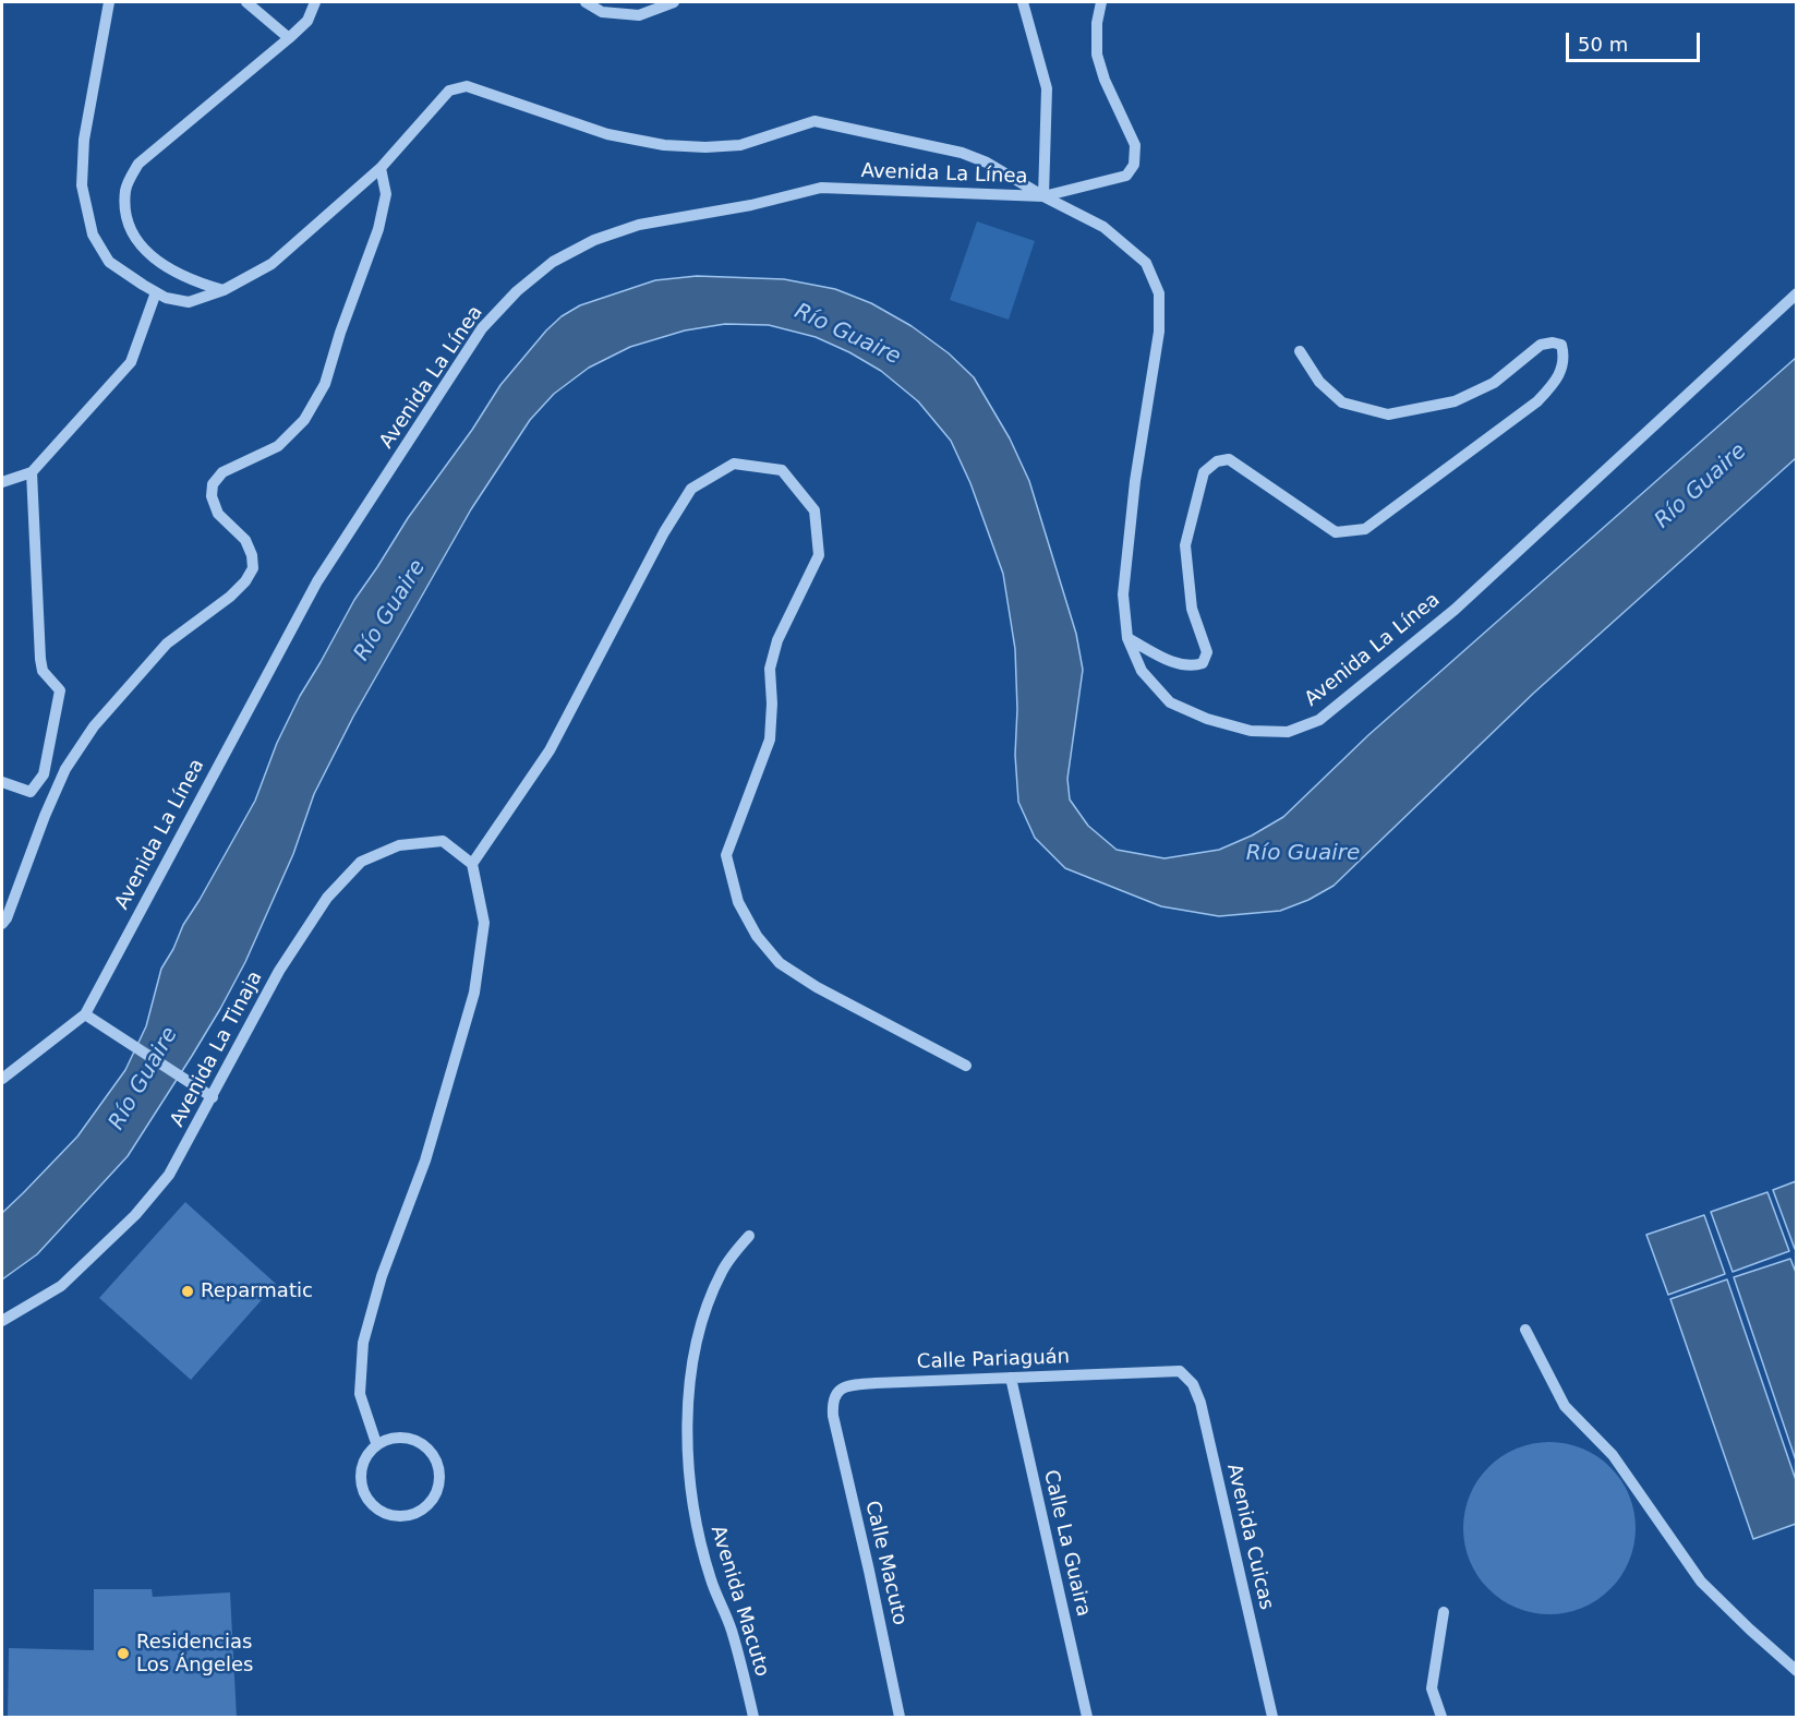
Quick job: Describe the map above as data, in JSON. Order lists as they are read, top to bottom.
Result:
{
  "streets": {
    "street": [
      "Avenida La Línea",
      "Avenida La Tinaja",
      "Calle Pariaguán",
      "Avenida Cuicas",
      "Calle La Guaira",
      "Calle Macuto",
      "Avenida Macuto"
    ]
  },
  "crossings": [
    ["Calle Pariaguán", "Avenida Cuicas"],
    ["Calle Pariaguán", "Calle La Guaira"],
    ["Calle Pariaguán", "Calle Macuto"]
  ],
  "water": ["Río Guaire"],
  "places": ["Reparmatic", "Residencias Los Ángeles"],
  "scale_bar": "50 m"
}
